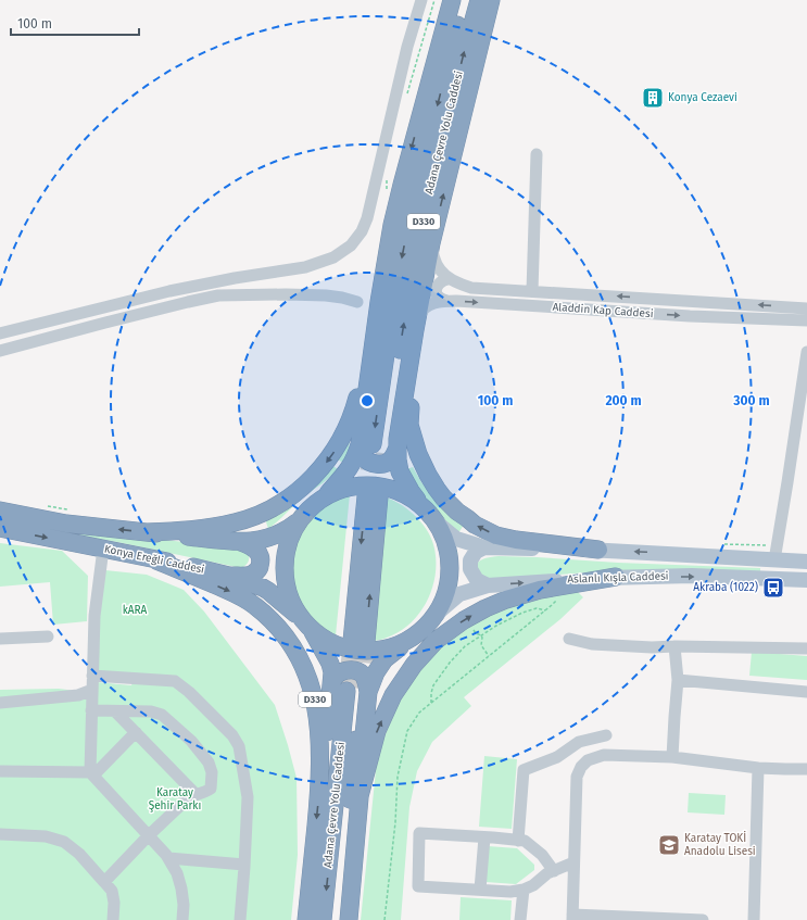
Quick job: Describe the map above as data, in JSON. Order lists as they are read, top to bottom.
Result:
{
  "streets": {
    "highway": ["Adana Çevre Yolu Caddesi", "D330", "Konya Ereğli Caddesi"],
    "main road": ["Aslanlı Kışla Caddesi"],
    "street": ["Aladdin Kap Caddesi"]
  },
  "crossings": [
    ["Adana Çevre Yolu Caddesi", "D330"],
    ["D330", "Konya Ereğli Caddesi"]
  ],
  "parks": ["kARA", "Karatay Şehir Parkı"],
  "places": {
    "building": ["Konya Cezaevi"],
    "bus stop": ["Akraba (1022)"],
    "school or university": ["Karatay TOKİ Anadolu Lisesi"]
  },
  "scale_bar": "100 m",
  "rings": ["100 m", "200 m", "300 m"]
}
